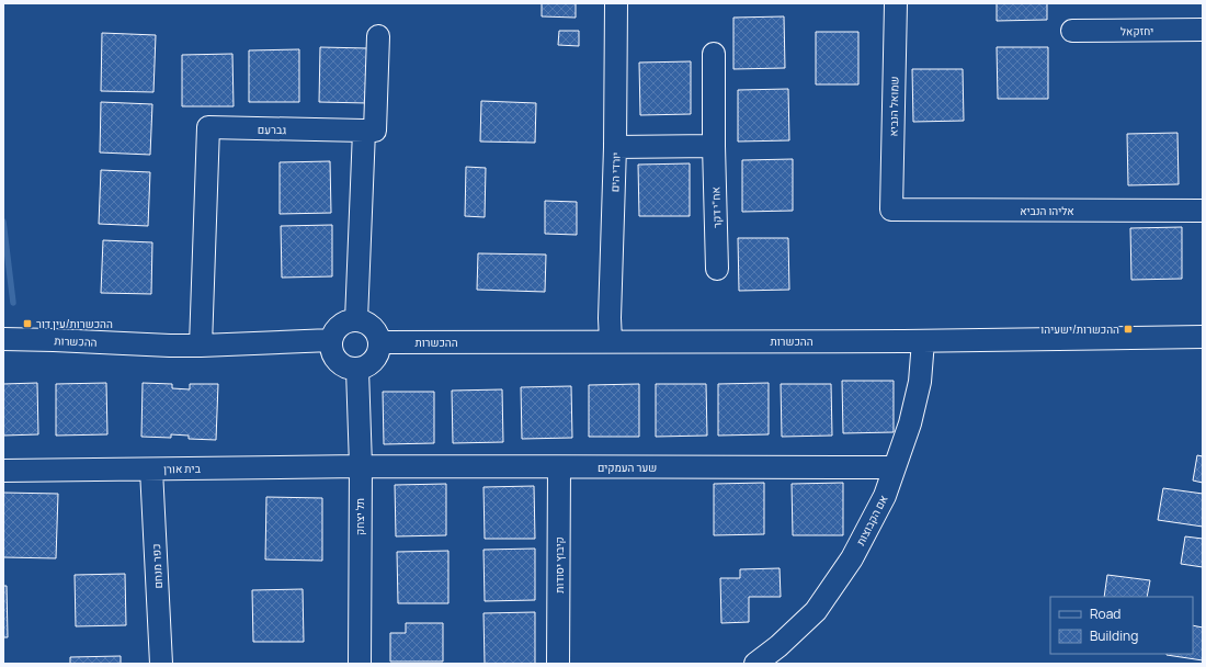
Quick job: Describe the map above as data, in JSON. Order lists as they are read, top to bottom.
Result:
{
  "streets": {
    "street": [
      "יחזקאל",
      "שמואל הנביא",
      "גברעם",
      "יורדי הים",
      "אח\"י דקר",
      "אליהו הנביא",
      "ההכשרות",
      "שער העמקים",
      "בית אורן",
      "תל יצחק",
      "אם הקבוצות",
      "קיבוץ יסודות",
      "כפר מנחם"
    ]
  },
  "crossings": [
    ["שמואל הנביא", "אליהו הנביא"],
    ["גברעם", "ההכשרות"],
    ["יורדי הים", "ההכשרות"],
    ["ההכשרות", "תל יצחק"],
    ["ההכשרות", "אם הקבוצות"],
    ["שער העמקים", "בית אורן"],
    ["שער העמקים", "תל יצחק"],
    ["שער העמקים", "אם הקבוצות"],
    ["שער העמקים", "קיבוץ יסודות"],
    ["בית אורן", "תל יצחק"],
    ["בית אורן", "כפר מנחם"]
  ],
  "places": {
    "transit": ["ההכשרות/עין דור", "ההכשרות/ישעיהו"]
  },
  "legend": ["Road", "Building"]
}
